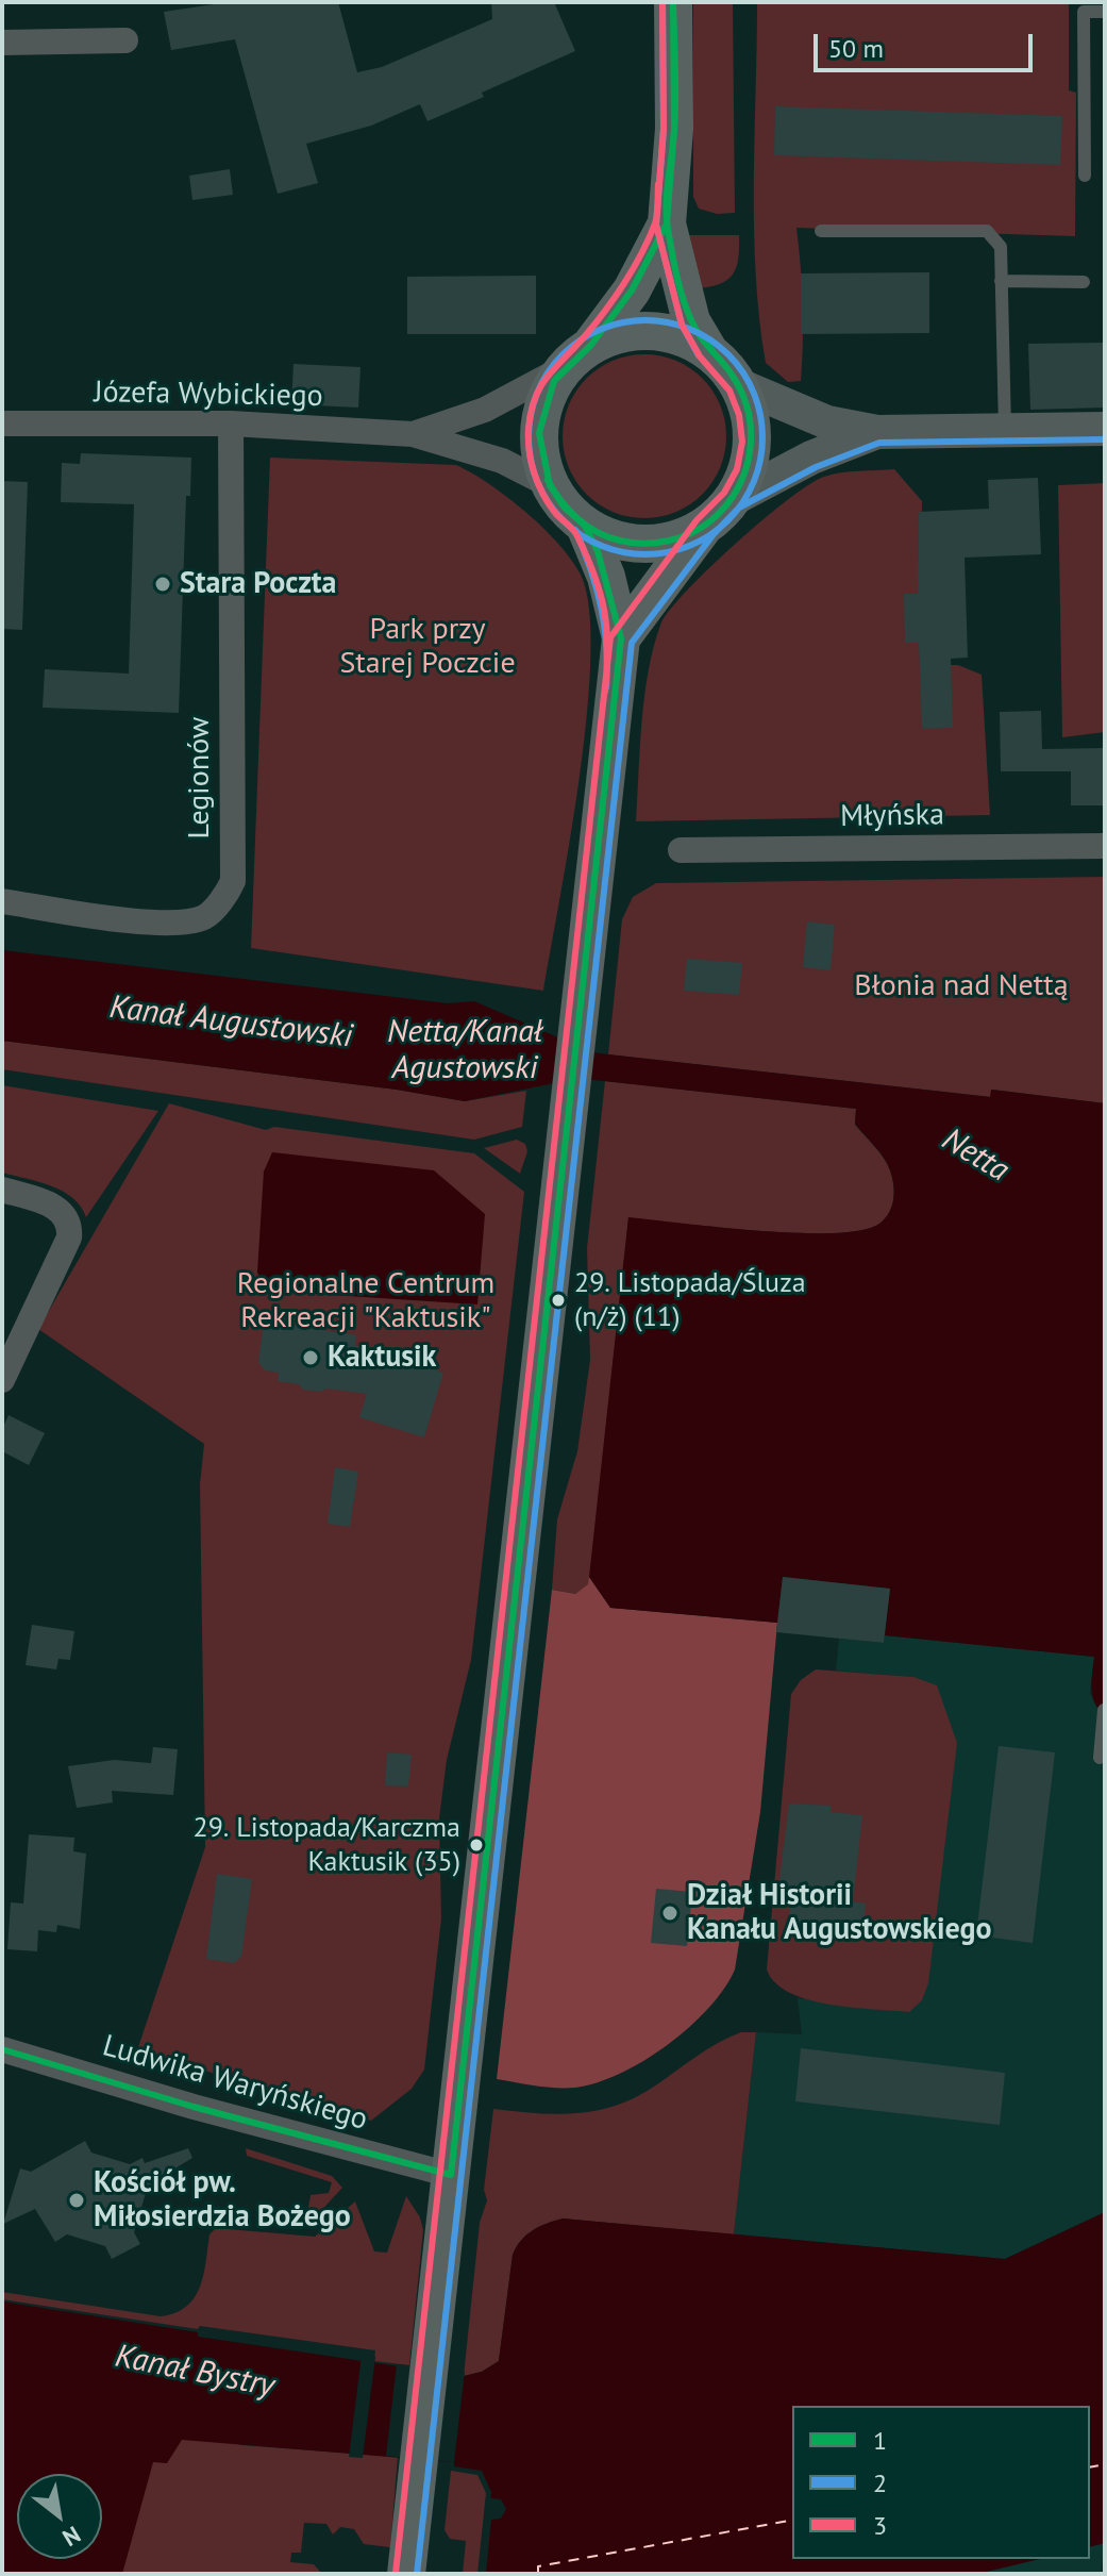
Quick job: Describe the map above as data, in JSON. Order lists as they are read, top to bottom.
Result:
{
  "streets": {
    "street": [
      "Józefa Wybickiego",
      "Legionów",
      "Młyńska",
      "Ludwika Waryńskiego"
    ]
  },
  "crossings": [
    ["Józefa Wybickiego", "Legionów"]
  ],
  "water": [
    "Kanał Augustowski",
    "Netta/Kanał Agustowski",
    "Netta",
    "Kanał Bystry"
  ],
  "parks": ["Park przy Starej Poczcie", "Błonia nad Nettą", "Regionalne Centrum Rekreacji \"Kaktusik\""],
  "places": [
    "Stara Poczta",
    "29. Listopada/Śluza (n/ż) (11)",
    "Kaktusik",
    "29. Listopada/Karczma Kaktusik (35)",
    "Dział Historii Kanału Augustowskiego",
    "Kościół pw. Miłosierdzia Bożego"
  ],
  "lines": ["transit line 1", "transit line 2", "transit line 3"],
  "legend": ["1", "2", "3"],
  "scale_bar": "50 m",
  "north": "bottom right"
}
